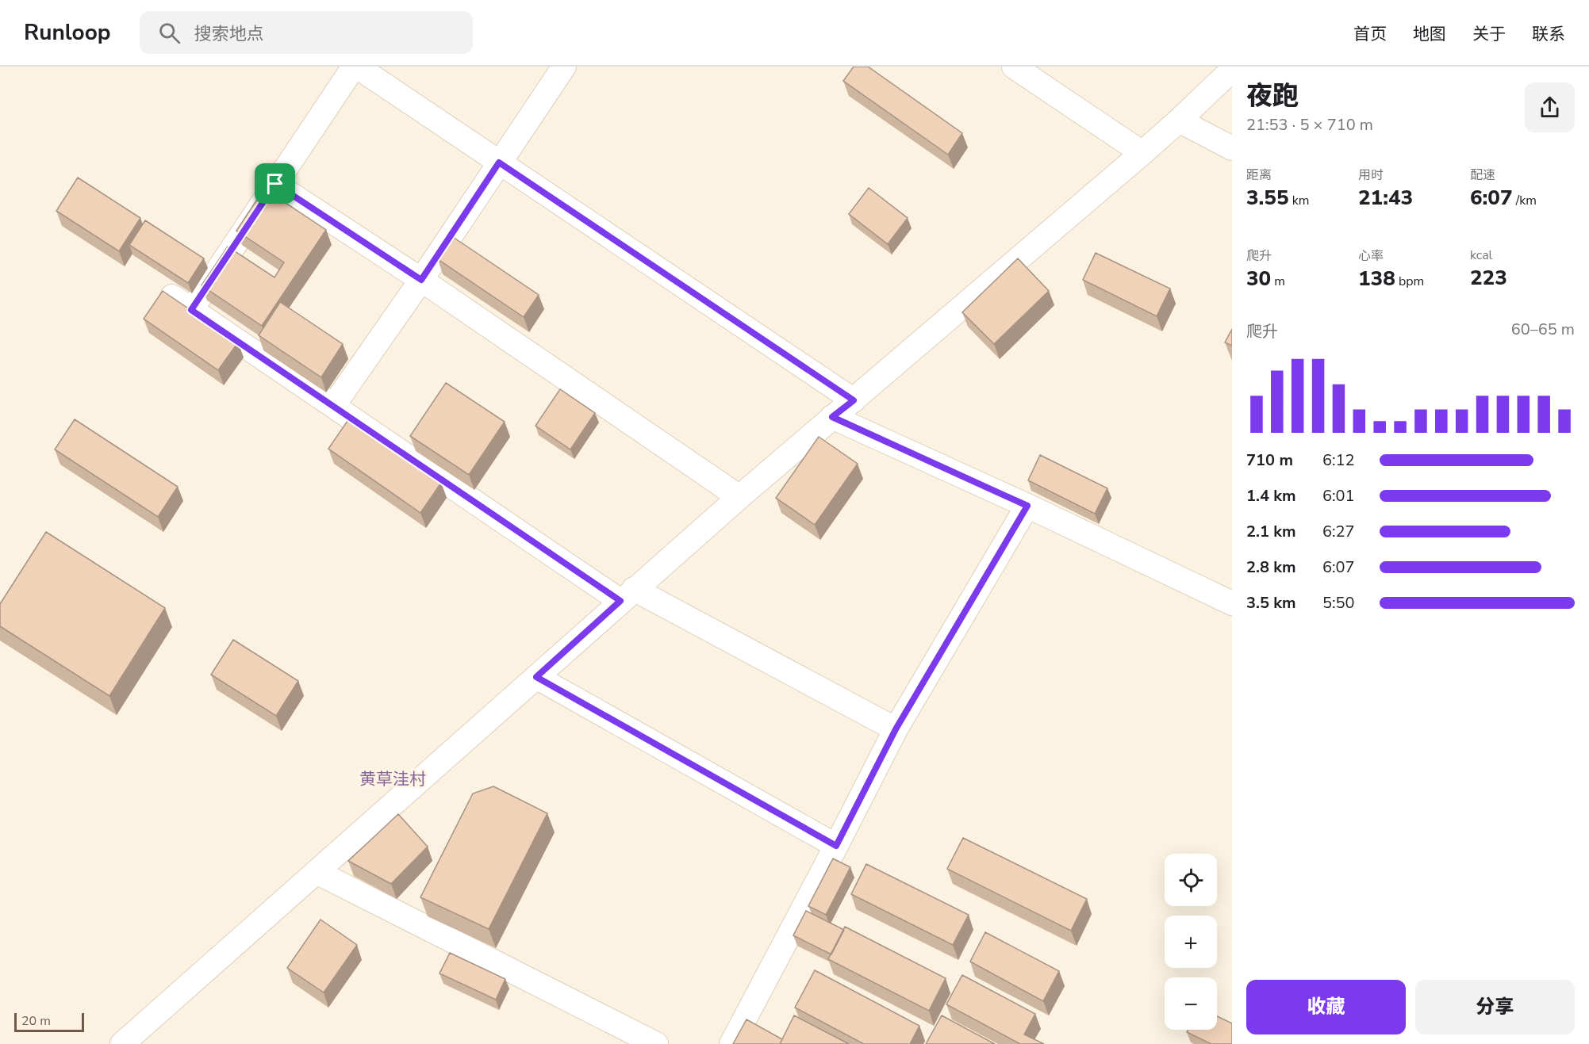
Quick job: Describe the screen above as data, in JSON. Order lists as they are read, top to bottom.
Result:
{
  "districts": ["黄草洼村"],
  "scale_bar": "20 m",
  "page": {
    "header": "Runloop",
    "search": "搜索地点",
    "nav": [
      "首页",
      "地图",
      "关于",
      "联系"
    ],
    "heading": ["夜跑", "21:53 · 5 × 710 m"],
    "stats": [
      ["距离", "3.55 km"],
      ["用时", "21:43"],
      ["配速", "6:07 /km"],
      ["爬升", "30 m"],
      ["心率", "138 bpm"],
      ["kcal", "223"]
    ],
    "chart": ["爬升", "60–65 m"],
    "list": [
      {
        "name": "710 m",
        "note": "6:12"
      },
      {
        "name": "1.4 km",
        "note": "6:01"
      },
      {
        "name": "2.1 km",
        "note": "6:27"
      },
      {
        "name": "2.8 km",
        "note": "6:07"
      },
      {
        "name": "3.5 km",
        "note": "5:50"
      }
    ],
    "map_buttons": ["+", "−"],
    "buttons": ["收藏", "分享"],
    "scale": "20 m"
  }
}
